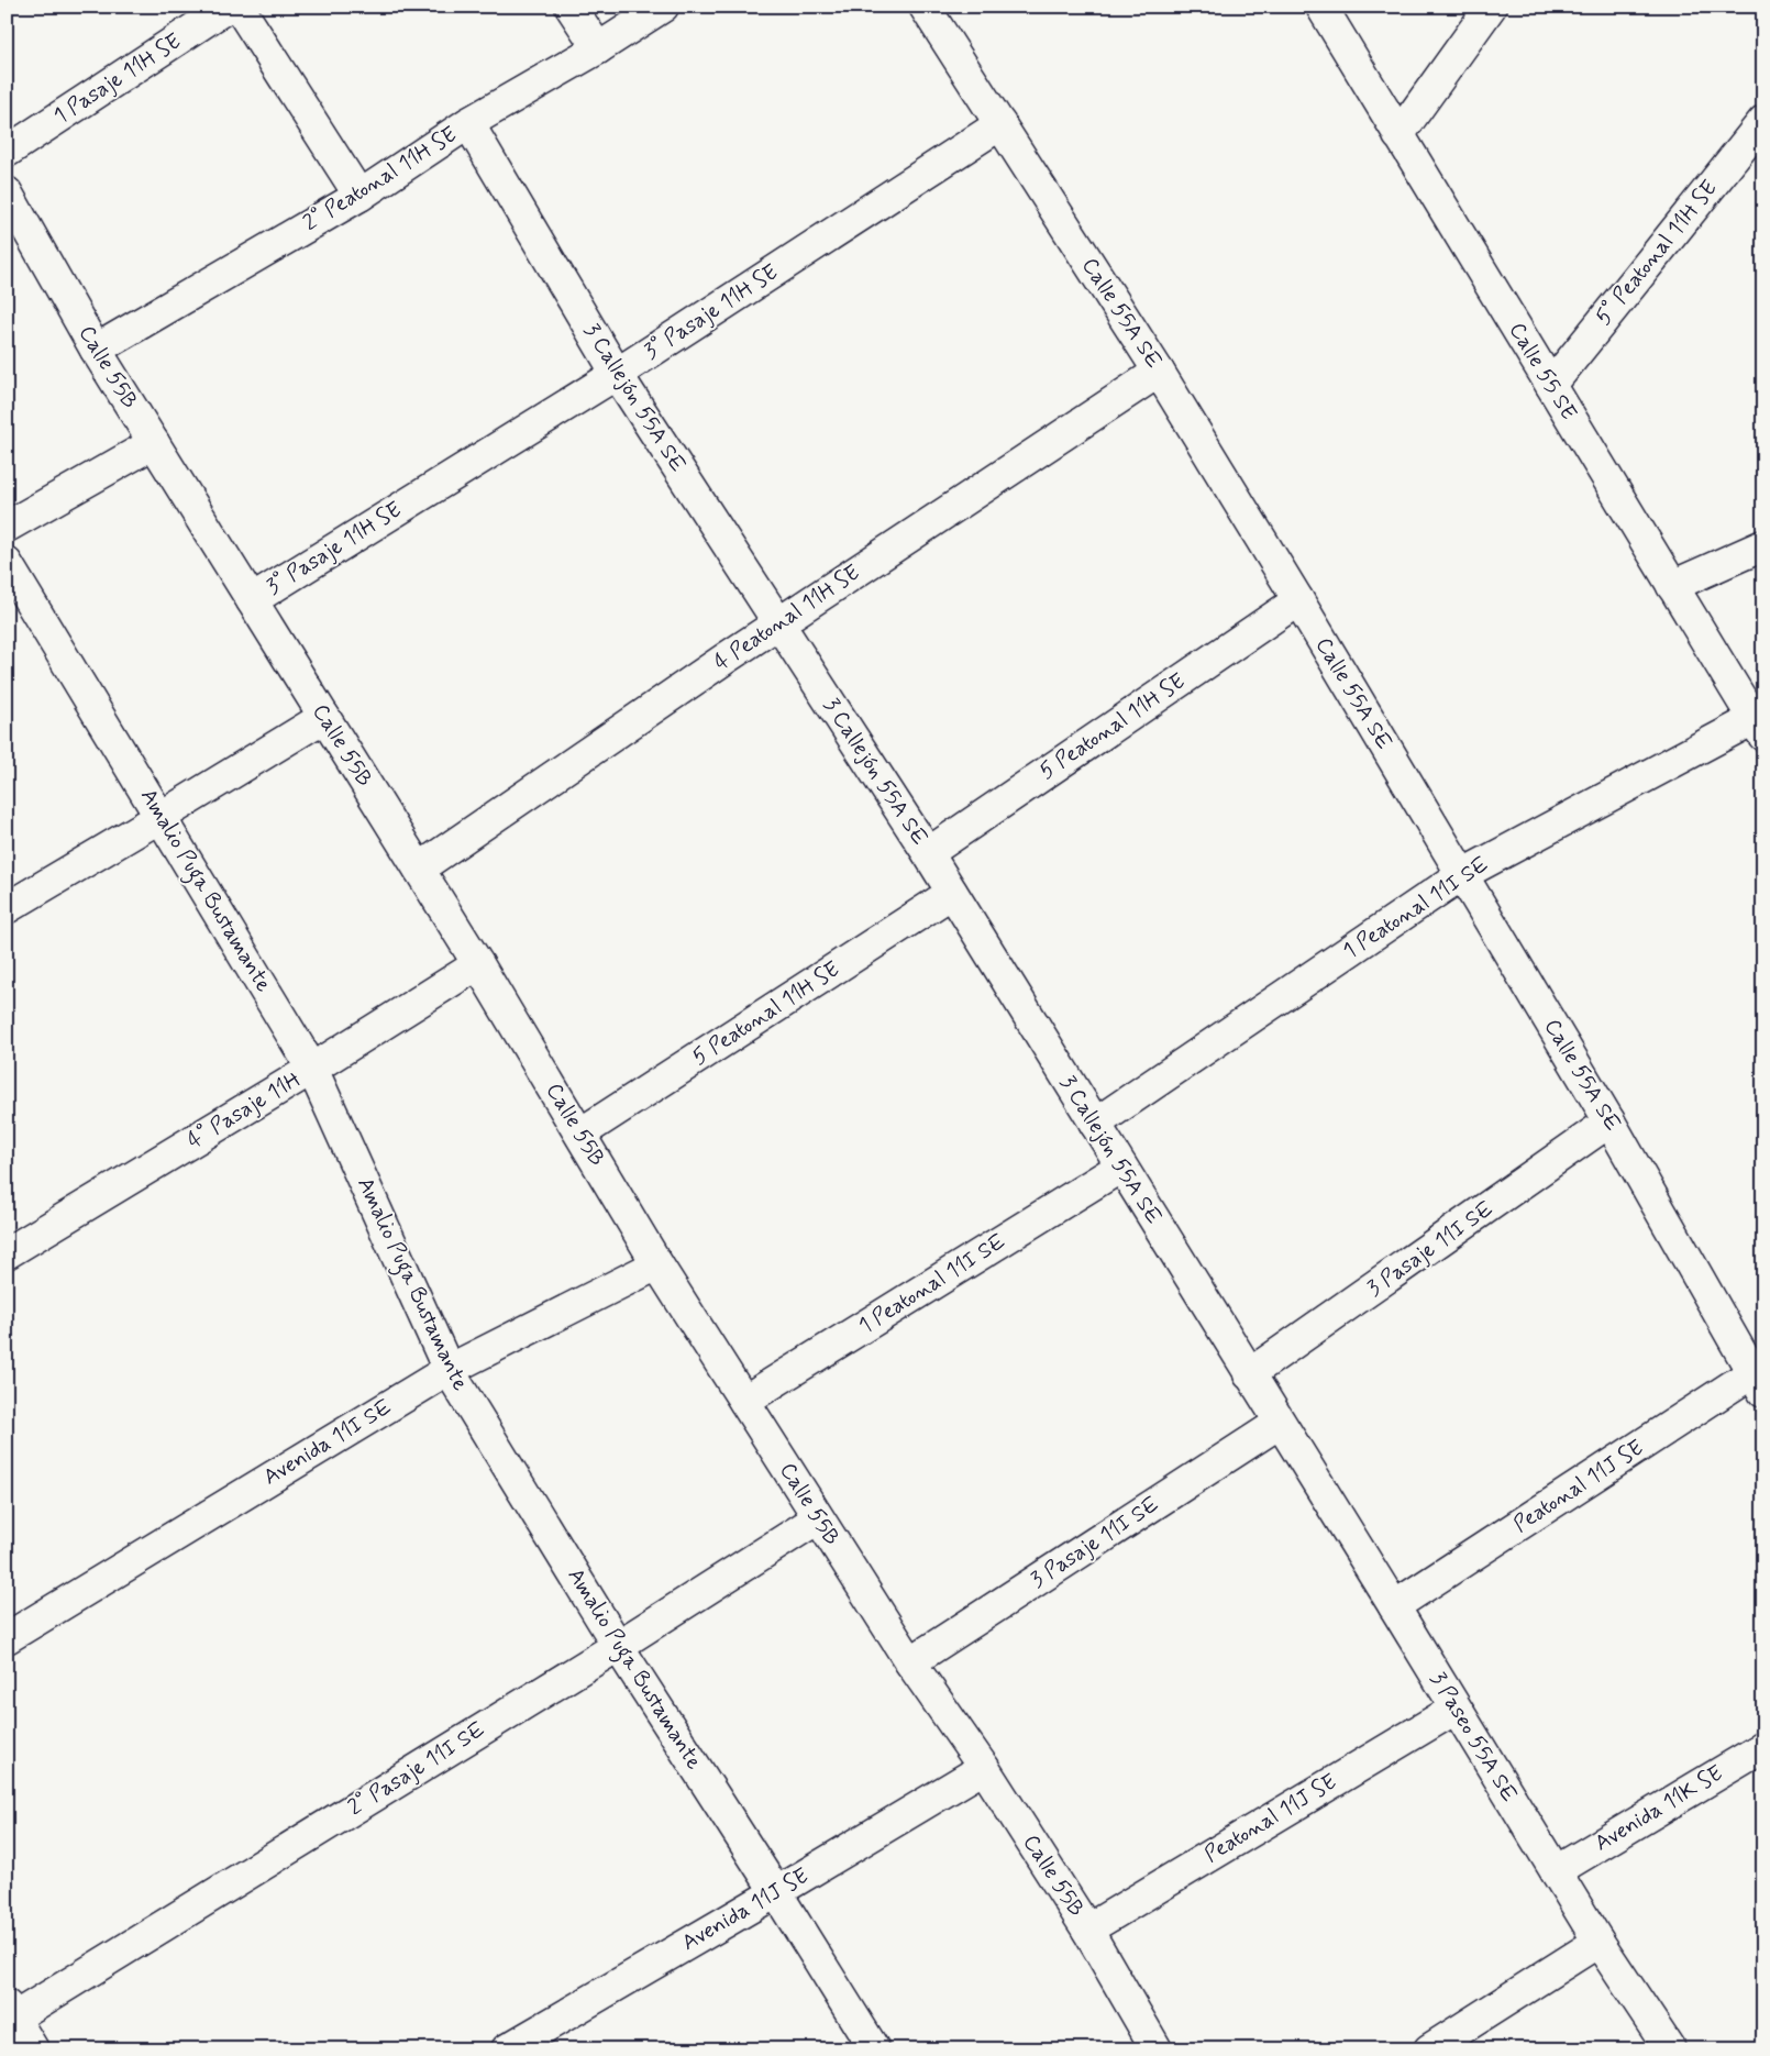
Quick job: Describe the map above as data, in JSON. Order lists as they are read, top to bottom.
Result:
{
  "streets": {
    "street": [
      "1 Pasaje 11H SE",
      "2° Peatonal 11H SE",
      "5° Peatonal 11H SE",
      "3° Pasaje 11H SE",
      "Calle 55A SE",
      "Calle 55B",
      "Calle 55 SE",
      "3 Callejón 55A SE",
      "4 Peatonal 11H SE",
      "5 Peatonal 11H SE",
      "Amalio Puga Bustamante",
      "1 Peatonal 11I SE",
      "4° Pasaje 11H",
      "3 Pasaje 11I SE",
      "Avenida 11I SE",
      "Peatonal 11J SE",
      "3 Paseo 55A SE",
      "2° Pasaje 11I SE",
      "Avenida 11K SE",
      "Avenida 11J SE"
    ]
  },
  "crossings": [
    ["2° Peatonal 11H SE", "Calle 55B"],
    ["2° Peatonal 11H SE", "3 Callejón 55A SE"],
    ["5° Peatonal 11H SE", "Calle 55 SE"],
    ["3° Pasaje 11H SE", "Calle 55A SE"],
    ["3° Pasaje 11H SE", "Calle 55B"],
    ["3° Pasaje 11H SE", "3 Callejón 55A SE"],
    ["Calle 55A SE", "4 Peatonal 11H SE"],
    ["Calle 55A SE", "5 Peatonal 11H SE"],
    ["Calle 55A SE", "1 Peatonal 11I SE"],
    ["Calle 55A SE", "3 Pasaje 11I SE"],
    ["Calle 55A SE", "Peatonal 11J SE"],
    ["Calle 55B", "4 Peatonal 11H SE"],
    ["Calle 55B", "5 Peatonal 11H SE"],
    ["Calle 55B", "1 Peatonal 11I SE"],
    ["Calle 55B", "4° Pasaje 11H"],
    ["Calle 55B", "3 Pasaje 11I SE"],
    ["Calle 55B", "Avenida 11I SE"],
    ["Calle 55B", "Peatonal 11J SE"],
    ["Calle 55B", "2° Pasaje 11I SE"],
    ["Calle 55B", "Avenida 11J SE"],
    ["Calle 55 SE", "1 Peatonal 11I SE"],
    ["3 Callejón 55A SE", "4 Peatonal 11H SE"],
    ["3 Callejón 55A SE", "5 Peatonal 11H SE"],
    ["3 Callejón 55A SE", "1 Peatonal 11I SE"],
    ["3 Callejón 55A SE", "3 Pasaje 11I SE"],
    ["3 Callejón 55A SE", "3 Paseo 55A SE"],
    ["Amalio Puga Bustamante", "4° Pasaje 11H"],
    ["Amalio Puga Bustamante", "Avenida 11I SE"],
    ["Amalio Puga Bustamante", "2° Pasaje 11I SE"],
    ["Amalio Puga Bustamante", "Avenida 11J SE"],
    ["3 Pasaje 11I SE", "3 Paseo 55A SE"],
    ["Peatonal 11J SE", "3 Paseo 55A SE"],
    ["3 Paseo 55A SE", "Avenida 11K SE"]
  ]
}
